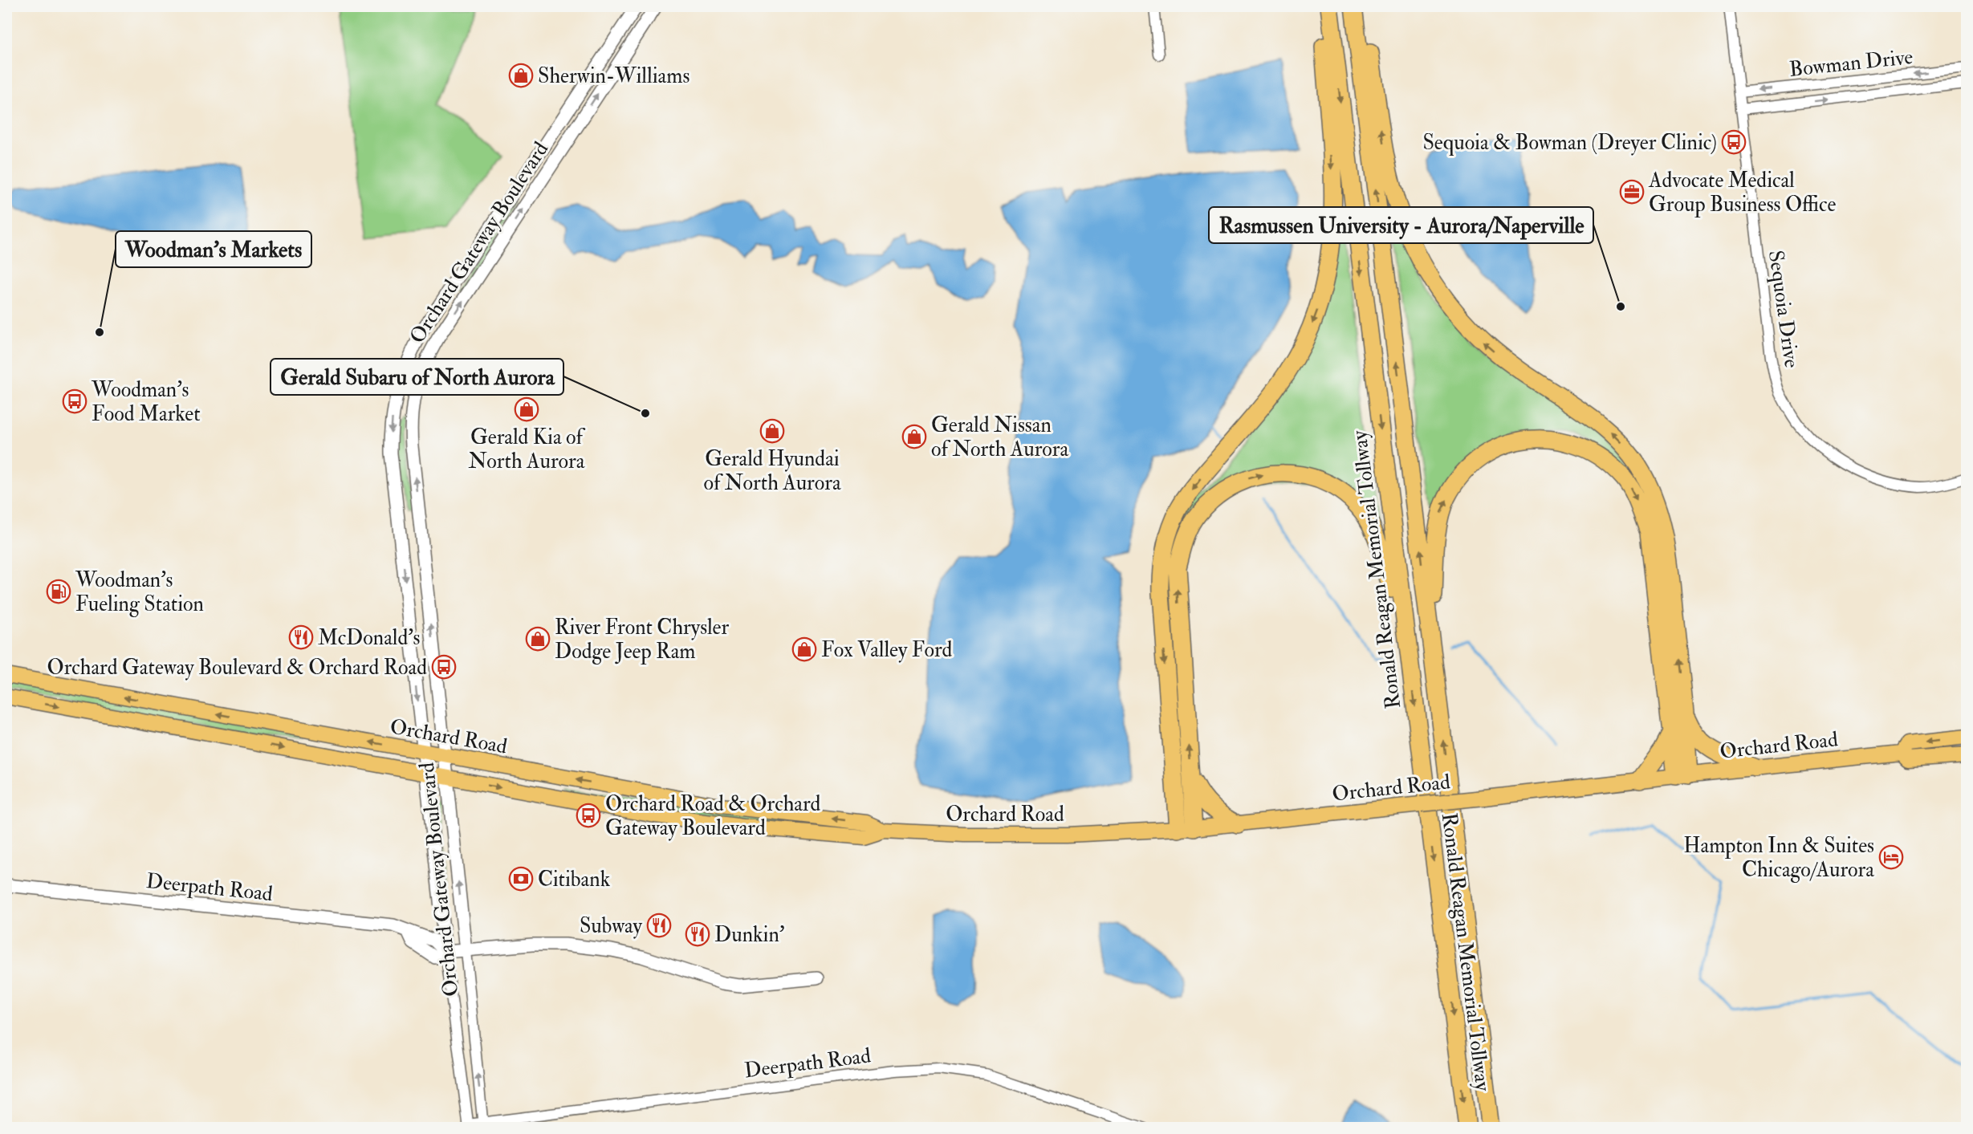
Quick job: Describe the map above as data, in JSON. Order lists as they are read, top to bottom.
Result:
{
  "streets": {
    "highway": ["Ronald Reagan Memorial Tollway"],
    "main road": ["Orchard Road"],
    "street": [
      "Bowman Drive",
      "Orchard Gateway Boulevard",
      "Sequoia Drive",
      "Deerpath Road"
    ]
  },
  "crossings": [
    ["Bowman Drive", "Sequoia Drive"],
    ["Orchard Gateway Boulevard", "Orchard Road"],
    ["Orchard Gateway Boulevard", "Deerpath Road"]
  ],
  "places": {
    "shop": [
      "Sherwin-Williams",
      "Gerald Kia of North Aurora",
      "Gerald Hyundai of North Aurora",
      "Gerald Nissan of North Aurora",
      "River Front Chrysler Dodge Jeep Ram",
      "Fox Valley Ford"
    ],
    "bus stop": [
      "Sequoia & Bowman (Dreyer Clinic)",
      "Woodman's Food Market",
      "Orchard Gateway Boulevard & Orchard Road",
      "Orchard Road & Orchard Gateway Boulevard"
    ],
    "office": ["Advocate Medical Group Business Office"],
    "other": ["Rasmussen University - Aurora/Naperville", "Woodman's Markets", "Gerald Subaru of North Aurora"],
    "fuel station": ["Woodman's Fueling Station"],
    "restaurant": ["McDonald's", "Subway", "Dunkin'"],
    "hotel": ["Hampton Inn & Suites Chicago/Aurora"],
    "bank": ["Citibank"]
  }
}
